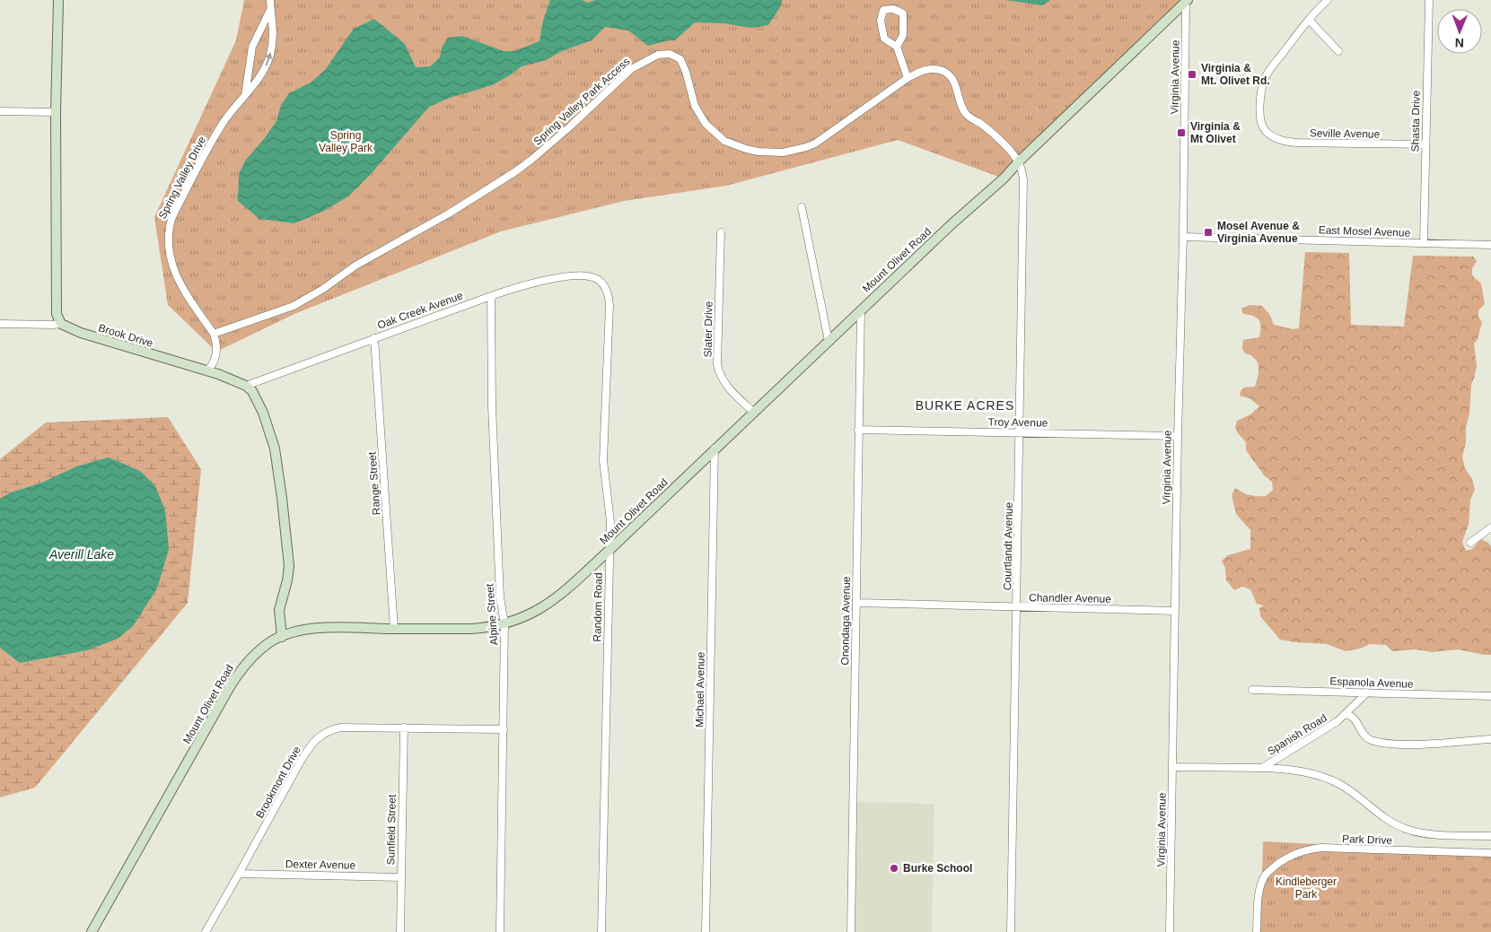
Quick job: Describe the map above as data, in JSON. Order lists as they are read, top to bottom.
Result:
{
  "streets": {
    "street": [
      "Virginia Avenue",
      "Spring Valley Park Access",
      "Shasta Drive",
      "Seville Avenue",
      "Spring Valley Drive",
      "East Mosel Avenue",
      "Mount Olivet Road",
      "Oak Creek Avenue",
      "Slater Drive",
      "Brook Drive",
      "Troy Avenue",
      "Range Street",
      "Courtlandt Avenue",
      "Chandler Avenue",
      "Random Road",
      "Alpine Street",
      "Onondaga Avenue",
      "Espanola Avenue",
      "Michael Avenue",
      "Spanish Road",
      "Brookmont Drive",
      "Sunfield Street",
      "Park Drive",
      "Dexter Avenue"
    ]
  },
  "crossings": [
    ["Virginia Avenue", "East Mosel Avenue"],
    ["Virginia Avenue", "Mount Olivet Road"],
    ["Virginia Avenue", "Troy Avenue"],
    ["Virginia Avenue", "Chandler Avenue"],
    ["Virginia Avenue", "Spanish Road"],
    ["Spring Valley Park Access", "Spring Valley Drive"],
    ["Spring Valley Park Access", "Mount Olivet Road"],
    ["Spring Valley Park Access", "Courtlandt Avenue"],
    ["Shasta Drive", "Seville Avenue"],
    ["Shasta Drive", "East Mosel Avenue"],
    ["Spring Valley Drive", "Brook Drive"],
    ["Mount Olivet Road", "Slater Drive"],
    ["Mount Olivet Road", "Range Street"],
    ["Mount Olivet Road", "Courtlandt Avenue"],
    ["Mount Olivet Road", "Random Road"],
    ["Mount Olivet Road", "Alpine Street"],
    ["Mount Olivet Road", "Onondaga Avenue"],
    ["Mount Olivet Road", "Michael Avenue"],
    ["Oak Creek Avenue", "Brook Drive"],
    ["Oak Creek Avenue", "Range Street"],
    ["Oak Creek Avenue", "Random Road"],
    ["Oak Creek Avenue", "Alpine Street"],
    ["Troy Avenue", "Courtlandt Avenue"],
    ["Troy Avenue", "Onondaga Avenue"],
    ["Courtlandt Avenue", "Chandler Avenue"],
    ["Chandler Avenue", "Onondaga Avenue"],
    ["Alpine Street", "Brookmont Drive"],
    ["Espanola Avenue", "Spanish Road"],
    ["Brookmont Drive", "Sunfield Street"],
    ["Brookmont Drive", "Dexter Avenue"],
    ["Sunfield Street", "Dexter Avenue"]
  ],
  "districts": ["BURKE ACRES"],
  "water": ["Averill Lake"],
  "parks": ["Spring Valley Park", "Kindleberger Park"],
  "places": {
    "transit": ["Virginia & Mt. Olivet Rd.", "Virginia & Mt Olivet", "Mosel Avenue & Virginia Avenue"],
    "other": ["Burke School"]
  },
  "north": "bottom"
}
